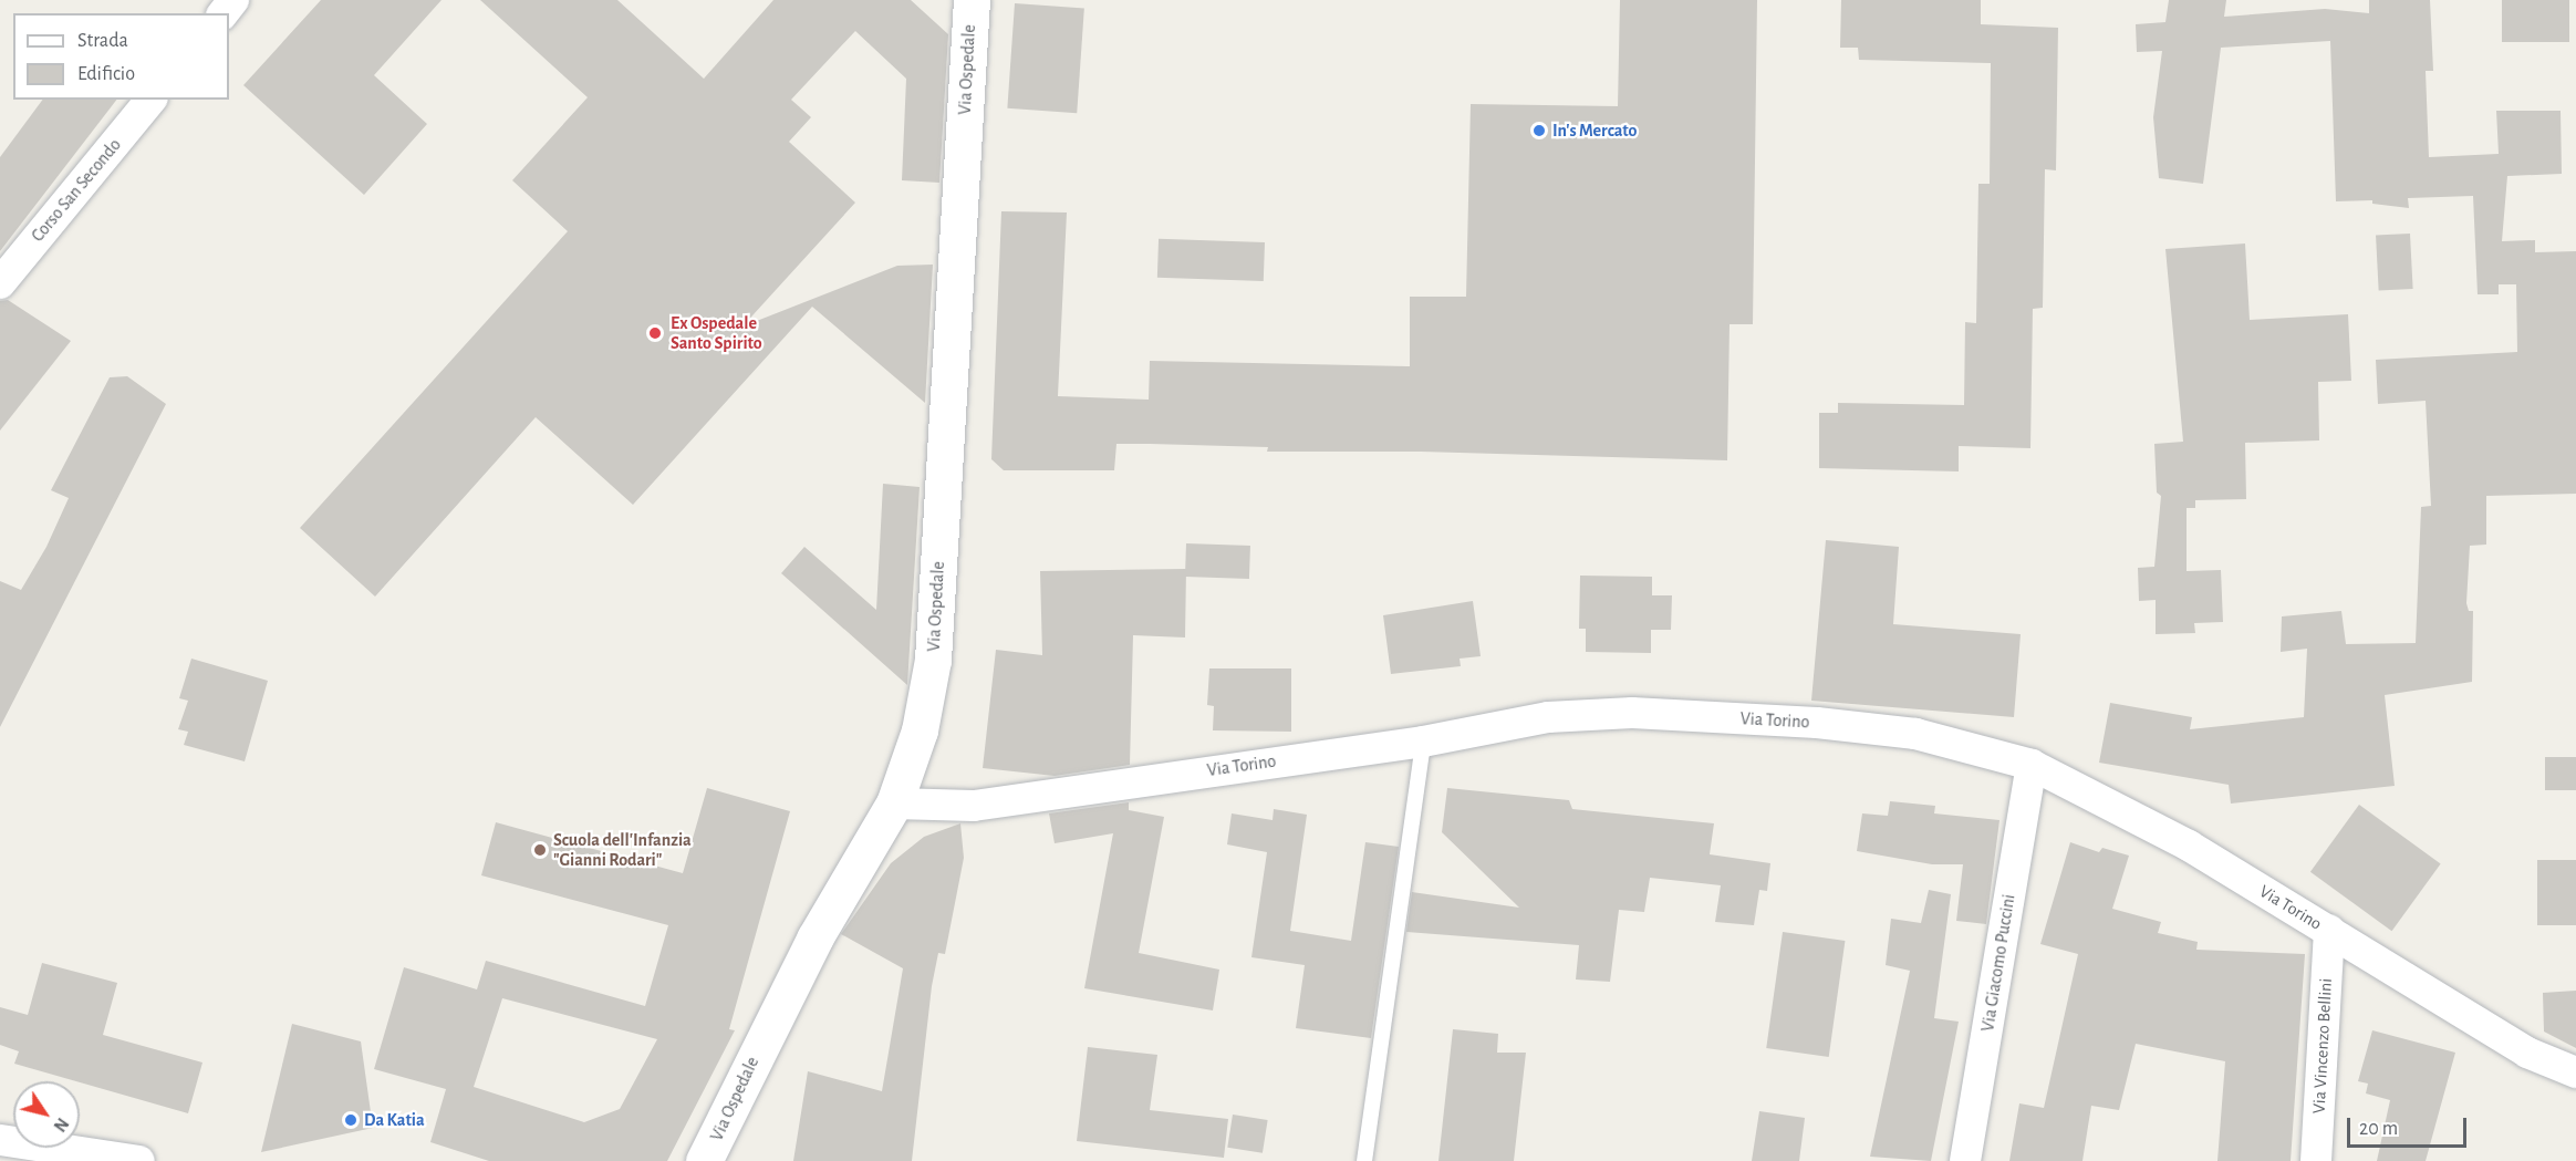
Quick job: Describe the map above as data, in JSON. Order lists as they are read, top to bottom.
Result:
{
  "streets": {
    "street": [
      "Via Ospedale",
      "Corso San Secondo",
      "Via Torino",
      "Via Giacomo Puccini",
      "Via Vincenzo Bellini"
    ]
  },
  "crossings": [
    ["Via Ospedale", "Via Torino"],
    ["Via Torino", "Via Giacomo Puccini"],
    ["Via Torino", "Via Vincenzo Bellini"]
  ],
  "places": [
    "In's Mercato",
    "Ex Ospedale Santo Spirito",
    "Scuola dell'Infanzia \"Gianni Rodari\"",
    "Da Katia"
  ],
  "legend": ["Strada", "Edificio"],
  "scale_bar": "20 m",
  "north": "bottom right"
}
